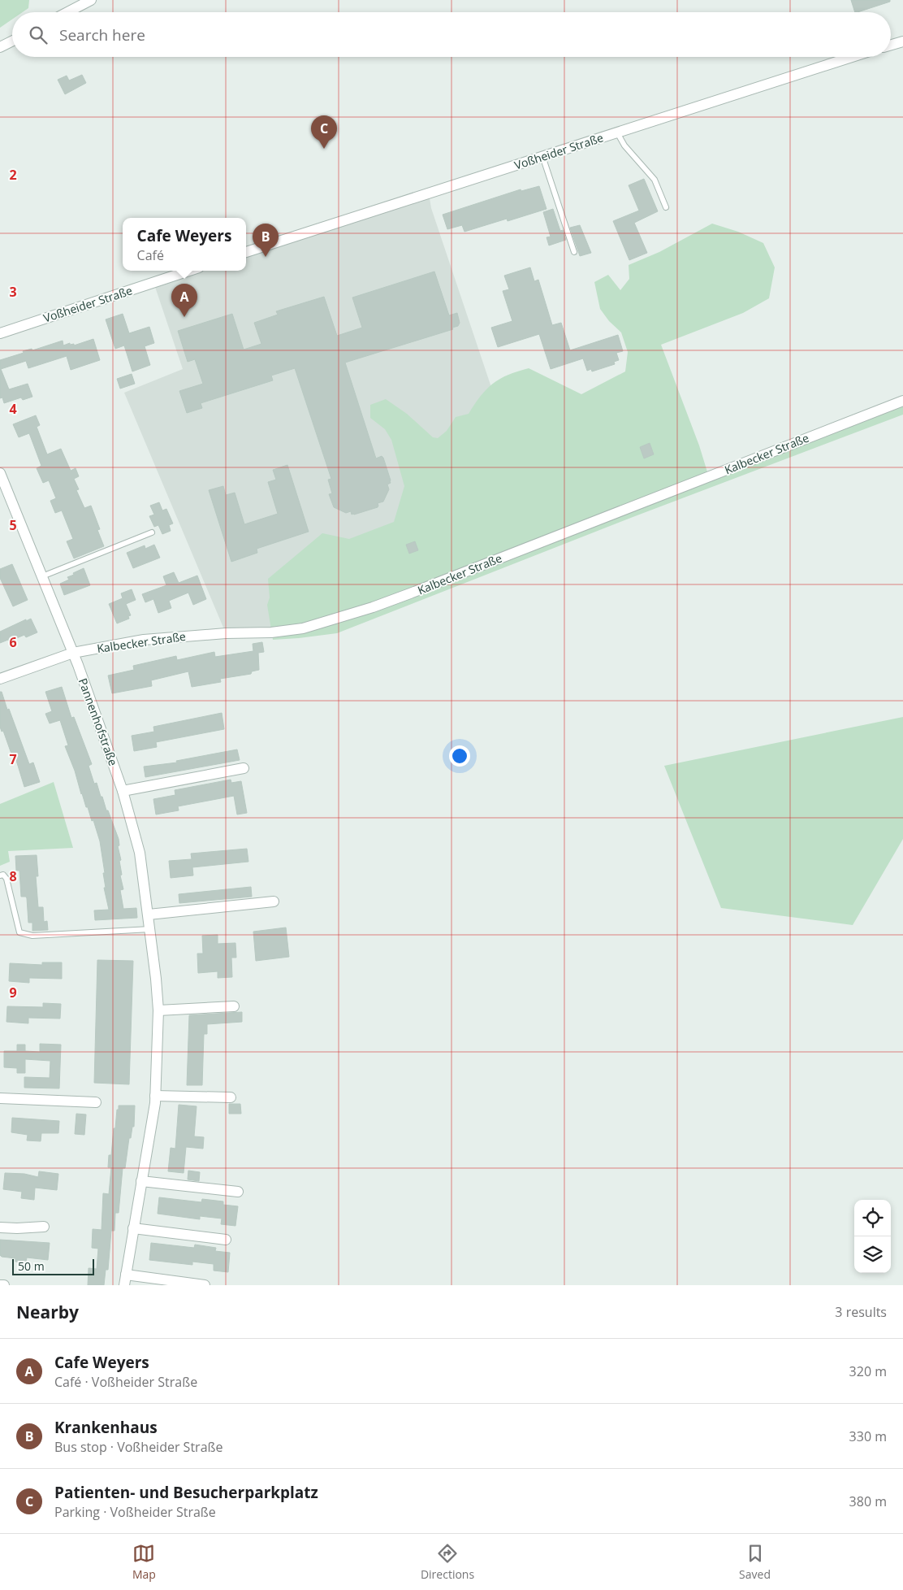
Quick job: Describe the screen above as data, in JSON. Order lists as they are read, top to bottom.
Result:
{
  "streets": {
    "street": ["Voßheider Straße", "Kalbecker Straße", "Pannenhofstraße"]
  },
  "crossings": [
    ["Kalbecker Straße", "Pannenhofstraße"]
  ],
  "scale_bar": "50 m",
  "page": {
    "search": "Search here",
    "pins": ["C", "B", "A"],
    "popup": ["Cafe Weyers", "Café"],
    "scale": "50 m",
    "heading": ["Nearby", "3 results"],
    "list": [
      {
        "mark": "A",
        "name": "Cafe Weyers",
        "note": "Café · Voßheider Straße",
        "value": "320 m"
      },
      {
        "mark": "B",
        "name": "Krankenhaus",
        "note": "Bus stop · Voßheider Straße",
        "value": "330 m"
      },
      {
        "mark": "C",
        "name": "Patienten- und Besucherparkplatz",
        "note": "Parking · Voßheider Straße",
        "value": "380 m"
      }
    ],
    "nav": ["Map", "Directions", "Saved"]
  },
  "grid": {
    "rows": [
      "2",
      "3",
      "4",
      "5",
      "6",
      "7",
      "8",
      "9"
    ]
  }
}
